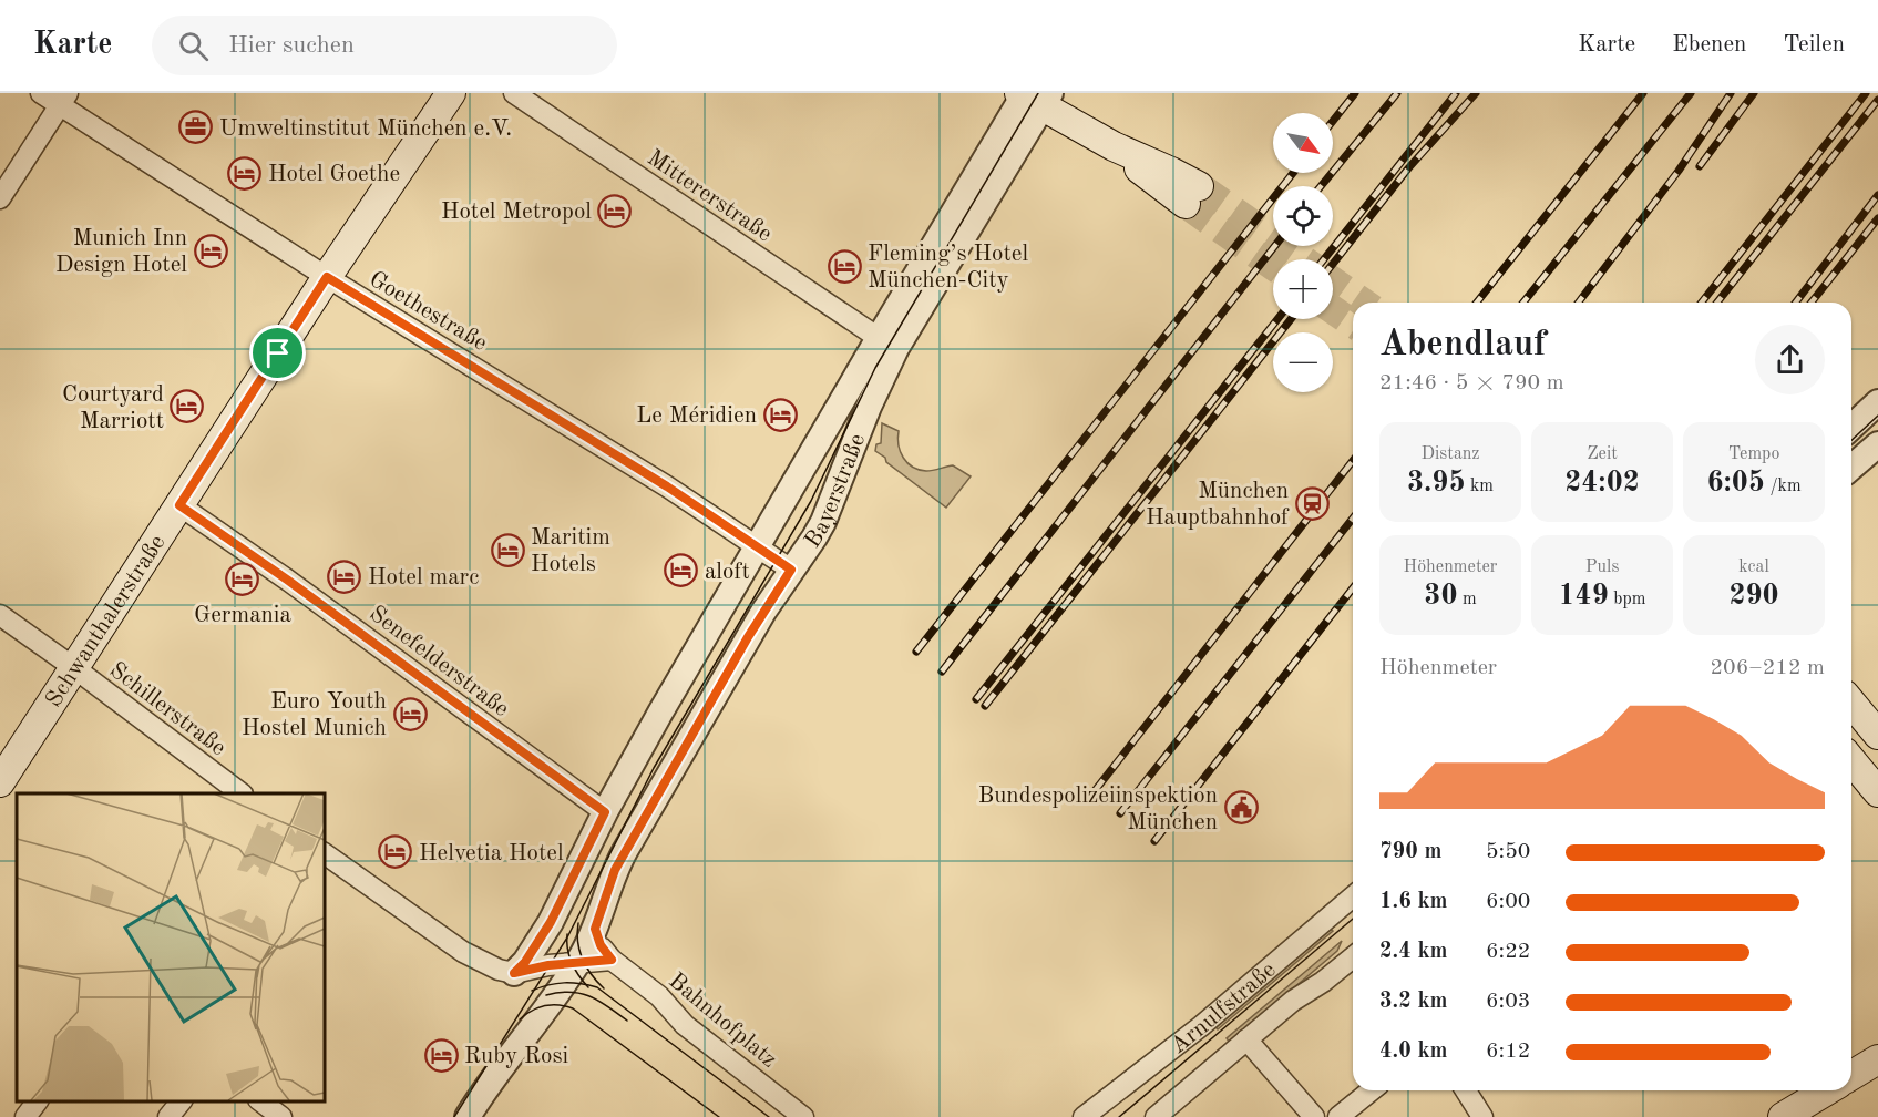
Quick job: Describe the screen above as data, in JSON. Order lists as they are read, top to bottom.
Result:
{
  "streets": {
    "main road": ["Schwanthalerstraße"],
    "street": [
      "Mittererstraße",
      "Goethestraße",
      "Bayerstraße",
      "Senefelderstraße",
      "Schillerstraße",
      "Arnulfstraße",
      "Bahnhofplatz"
    ]
  },
  "crossings": [
    ["Mittererstraße", "Bayerstraße"],
    ["Goethestraße", "Bayerstraße"],
    ["Goethestraße", "Schwanthalerstraße"],
    ["Bayerstraße", "Senefelderstraße"],
    ["Bayerstraße", "Bahnhofplatz"],
    ["Schwanthalerstraße", "Senefelderstraße"],
    ["Schwanthalerstraße", "Schillerstraße"]
  ],
  "places": {
    "office": ["Umweltinstitut München e.V."],
    "hotel": [
      "Hotel Goethe",
      "Hotel Metropol",
      "Munich Inn Design Hotel",
      "Fleming’s Hotel München-City",
      "Courtyard Marriott",
      "Le Méridien",
      "Maritim Hotels",
      "aloft",
      "Hotel marc",
      "Germania",
      "Euro Youth Hostel Munich",
      "Helvetia Hotel",
      "Ruby Rosi"
    ],
    "station": ["München Hauptbahnhof"],
    "public building": ["Bundespolizeiinspektion München"]
  },
  "north": "bottom right",
  "page": {
    "header": "Karte",
    "search": "Hier suchen",
    "nav": ["Karte", "Ebenen", "Teilen"],
    "map_buttons": ["+", "−"],
    "heading": ["Abendlauf", "21:46 · 5 × 790 m"],
    "stats": [
      ["Distanz", "3.95 km"],
      ["Zeit", "24:02"],
      ["Tempo", "6:05 /km"],
      ["Höhenmeter", "30 m"],
      ["Puls", "149 bpm"],
      ["kcal", "290"]
    ],
    "chart": ["Höhenmeter", "206–212 m"],
    "list": [
      {
        "name": "790 m",
        "note": "5:50"
      },
      {
        "name": "1.6 km",
        "note": "6:00"
      },
      {
        "name": "2.4 km",
        "note": "6:22"
      },
      {
        "name": "3.2 km",
        "note": "6:03"
      },
      {
        "name": "4.0 km",
        "note": "6:12"
      }
    ]
  }
}
